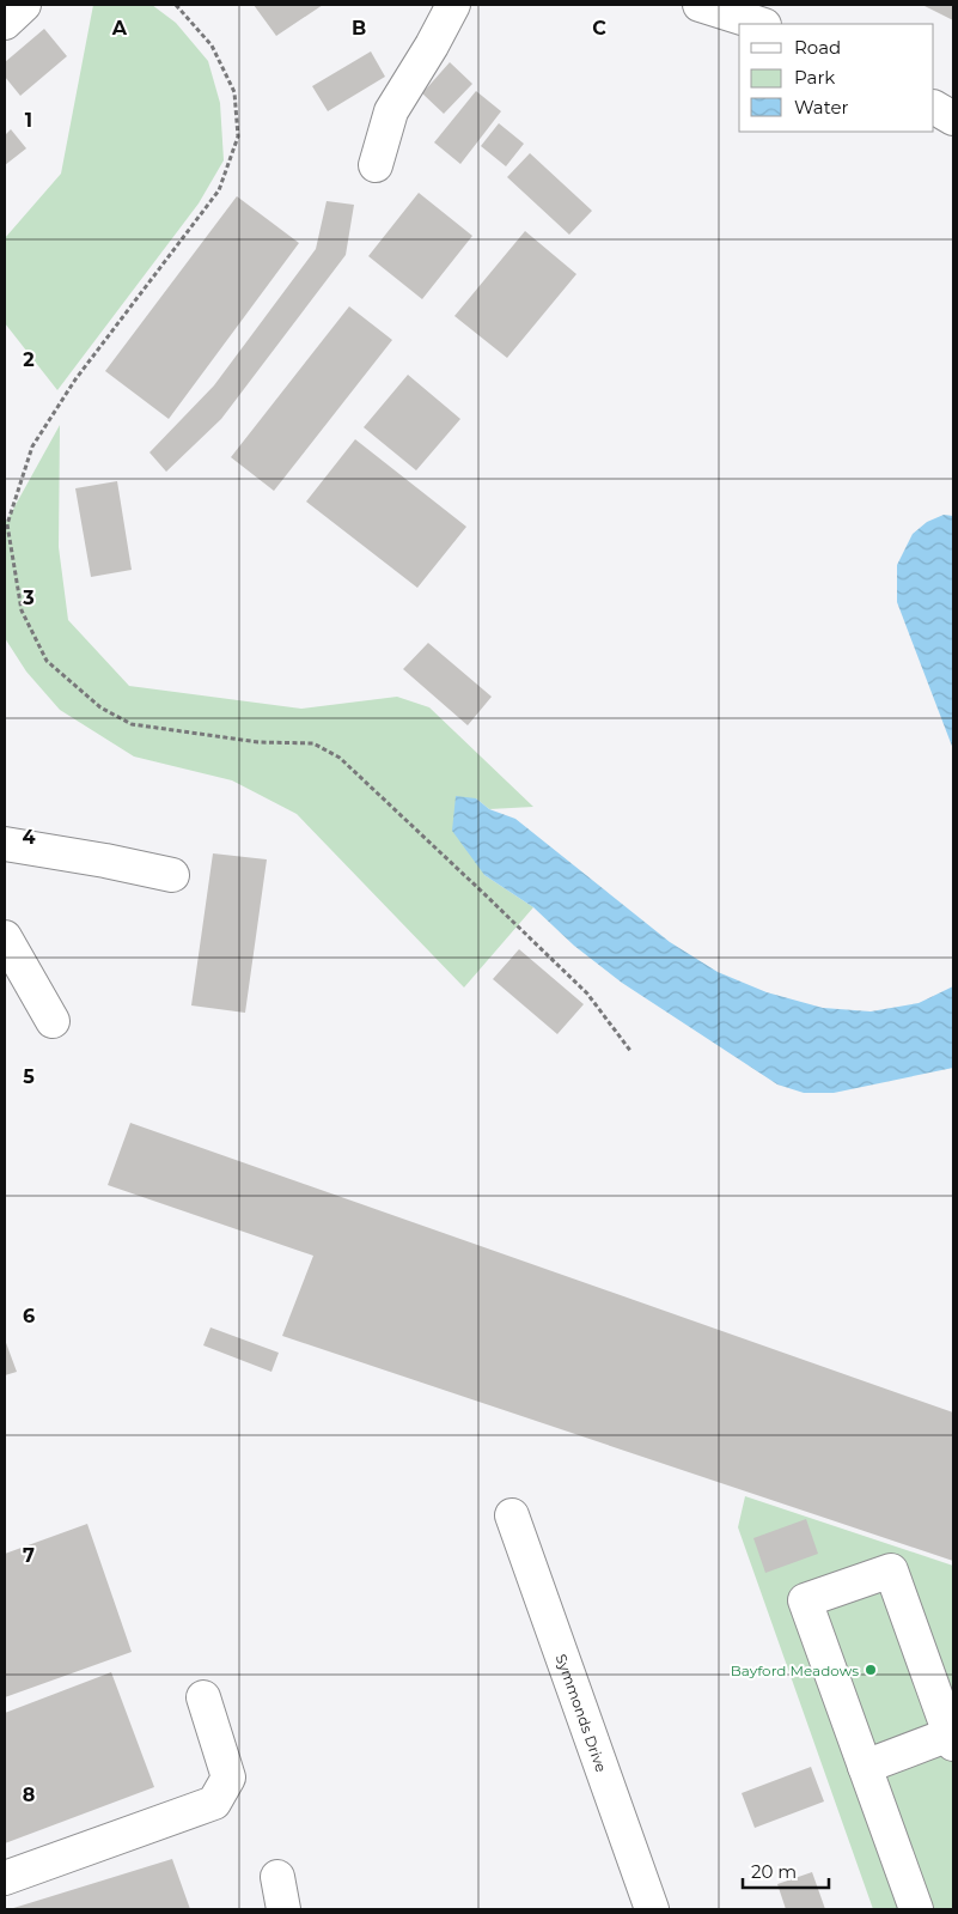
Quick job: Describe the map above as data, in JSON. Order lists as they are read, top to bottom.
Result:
{
  "streets": {
    "street": ["Symmonds Drive"]
  },
  "places": ["Bayford Meadows"],
  "legend": ["Road", "Park", "Water"],
  "scale_bar": "20 m",
  "grid": {
    "columns": ["A", "B", "C"],
    "rows": [
      "1",
      "2",
      "3",
      "4",
      "5",
      "6",
      "7",
      "8"
    ]
  }
}
